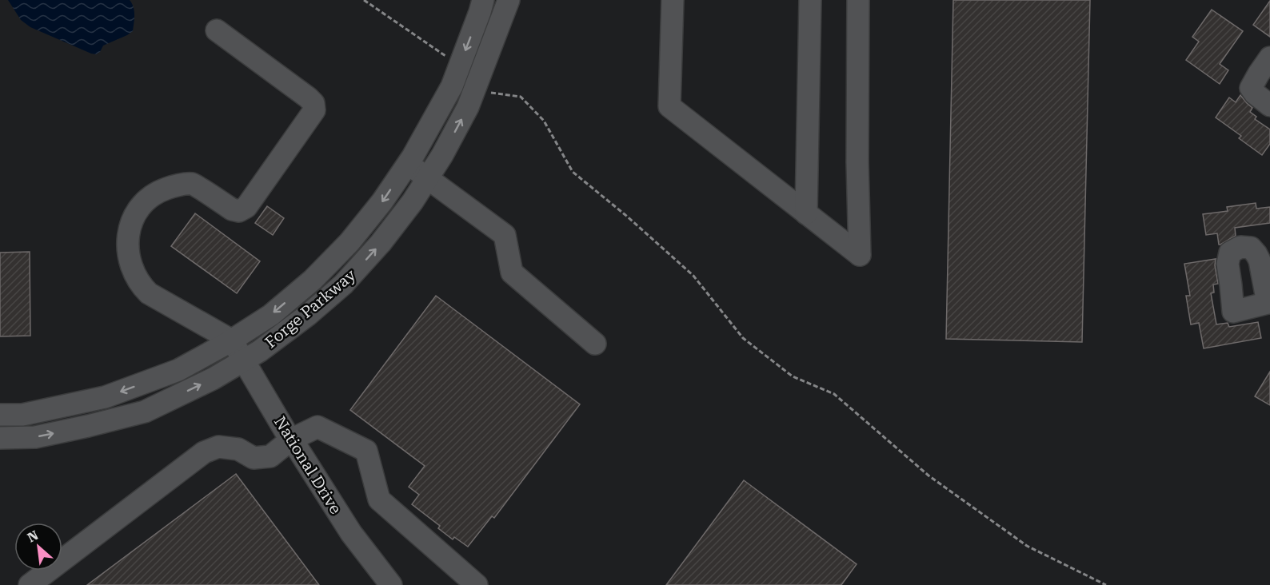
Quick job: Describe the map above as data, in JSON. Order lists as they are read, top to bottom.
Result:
{
  "streets": {
    "street": ["Forge Parkway", "National Drive"]
  },
  "crossings": [
    ["Forge Parkway", "National Drive"]
  ],
  "north": "top left"
}
